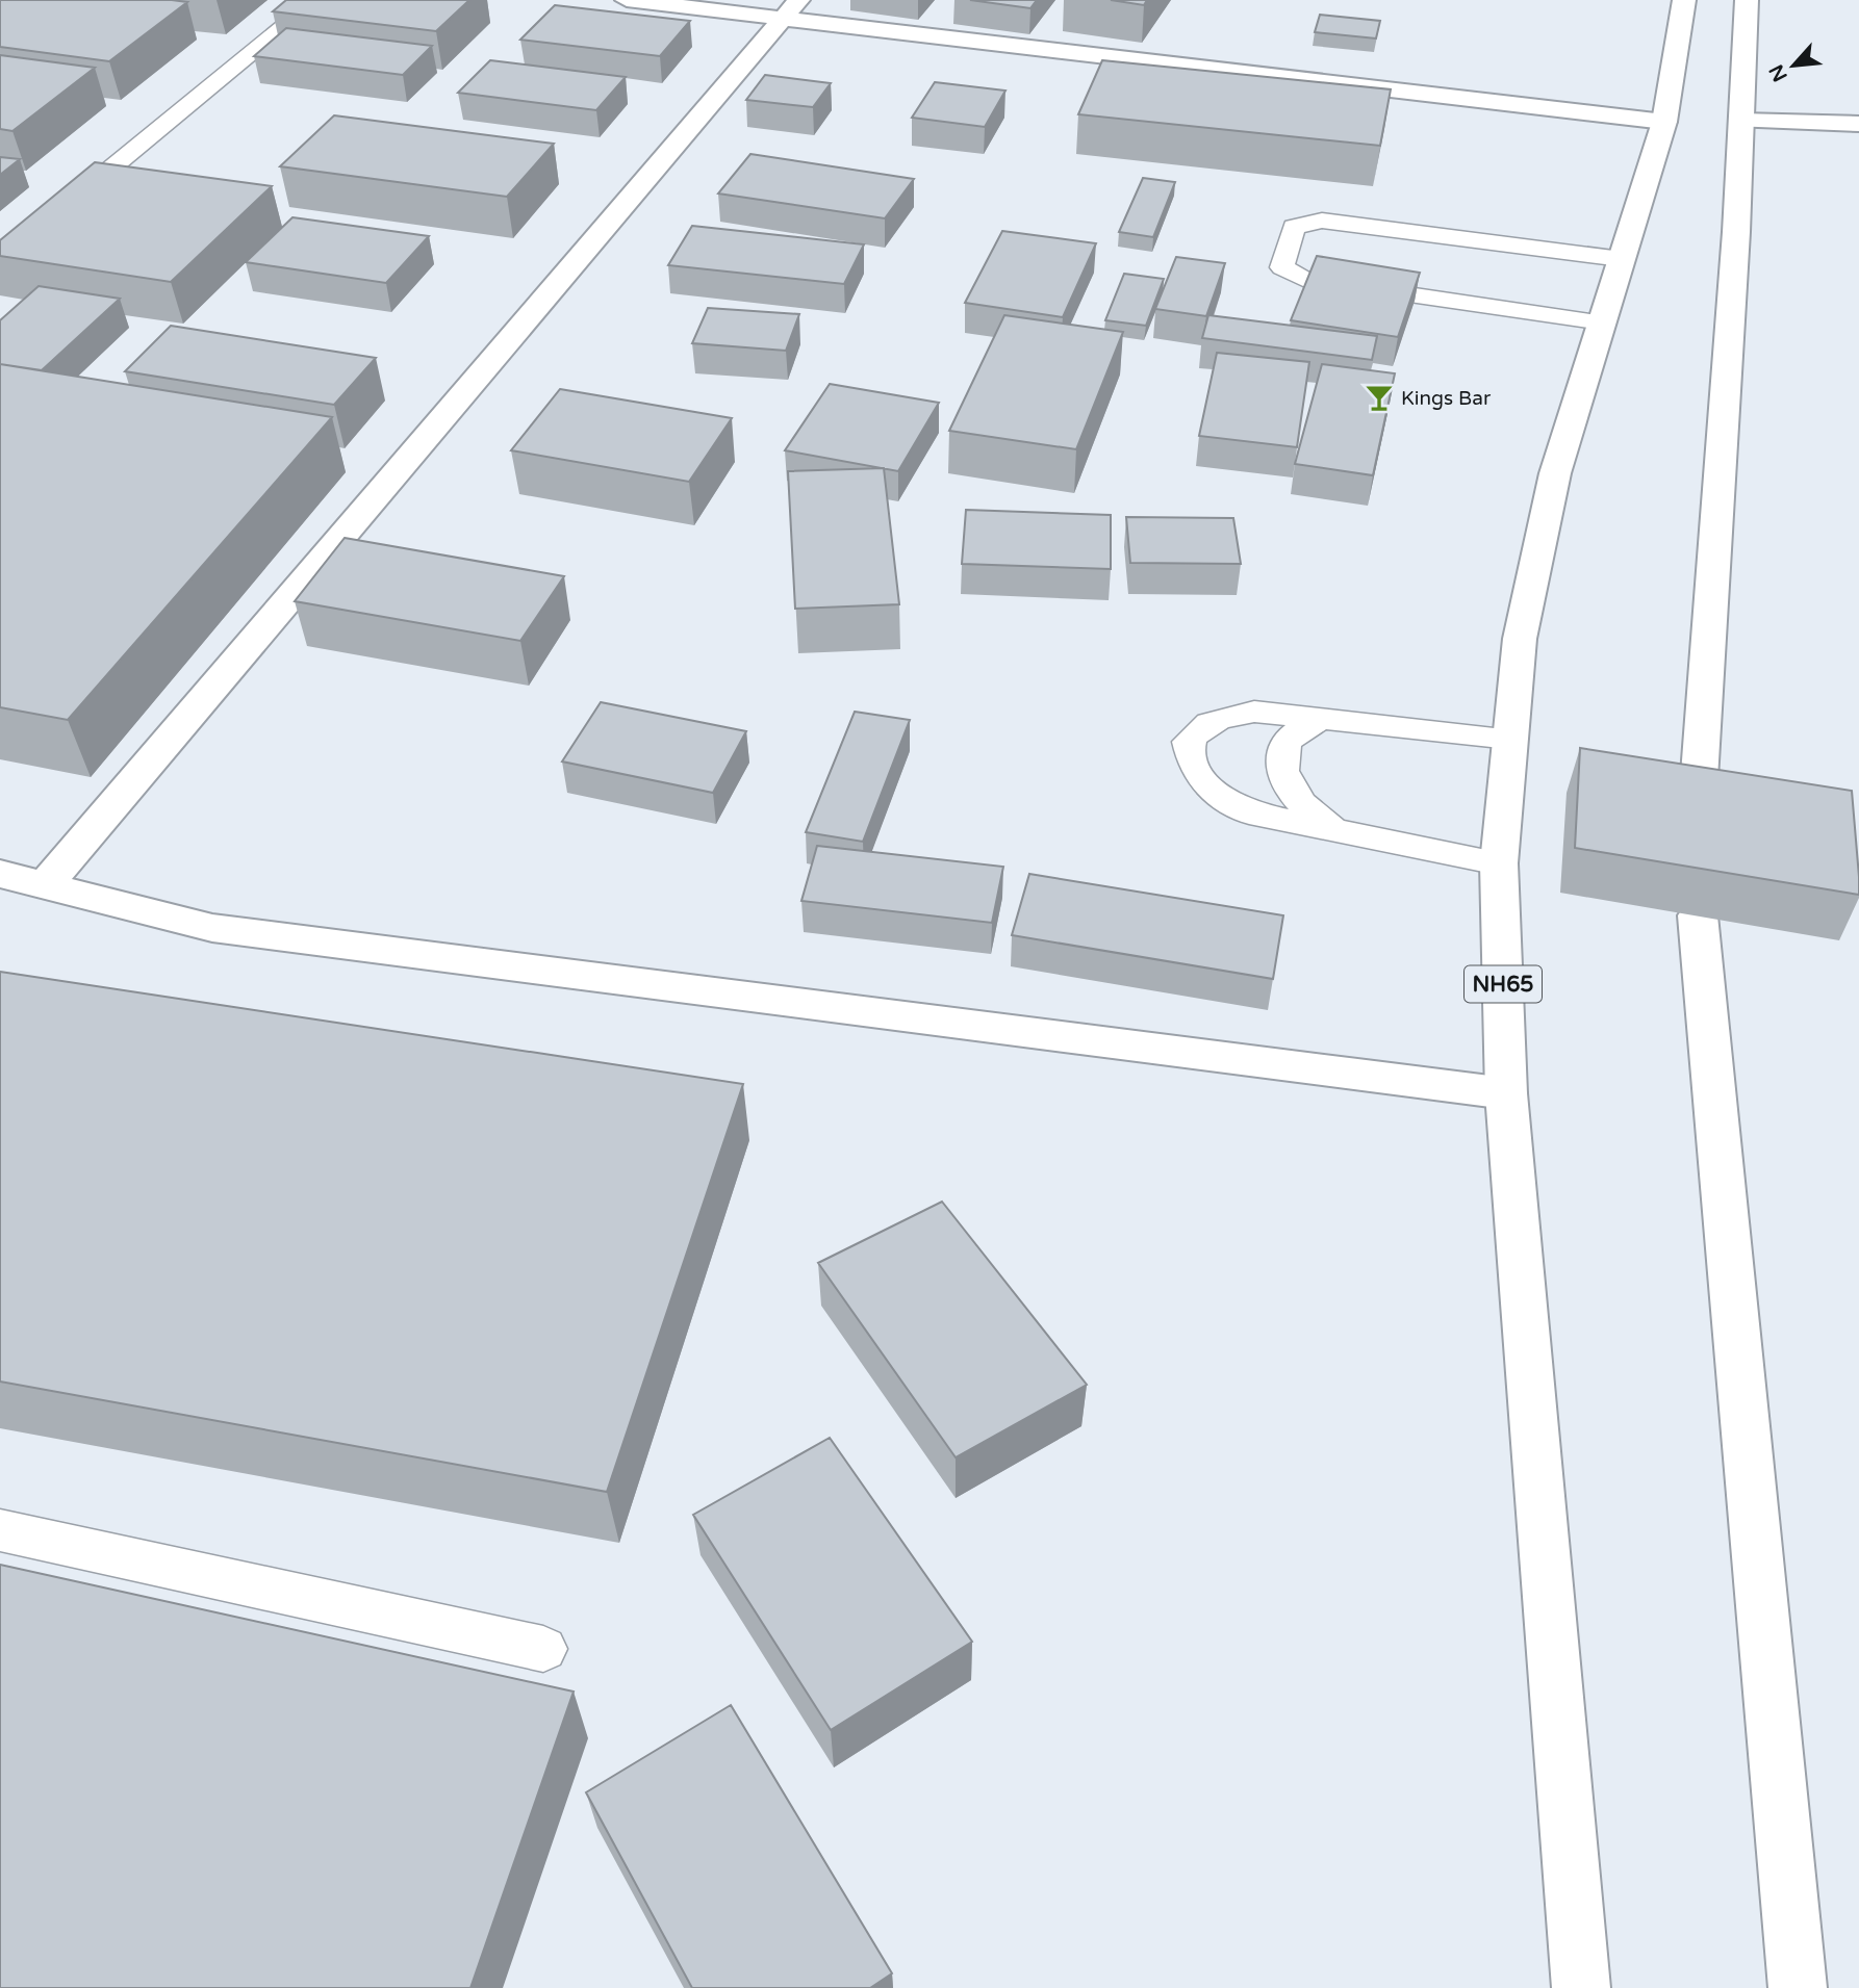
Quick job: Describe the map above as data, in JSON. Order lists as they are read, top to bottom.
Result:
{
  "streets": {
    "main road": ["NH65"]
  },
  "places": {
    "bar": ["Kings Bar"]
  },
  "north": "bottom left"
}
